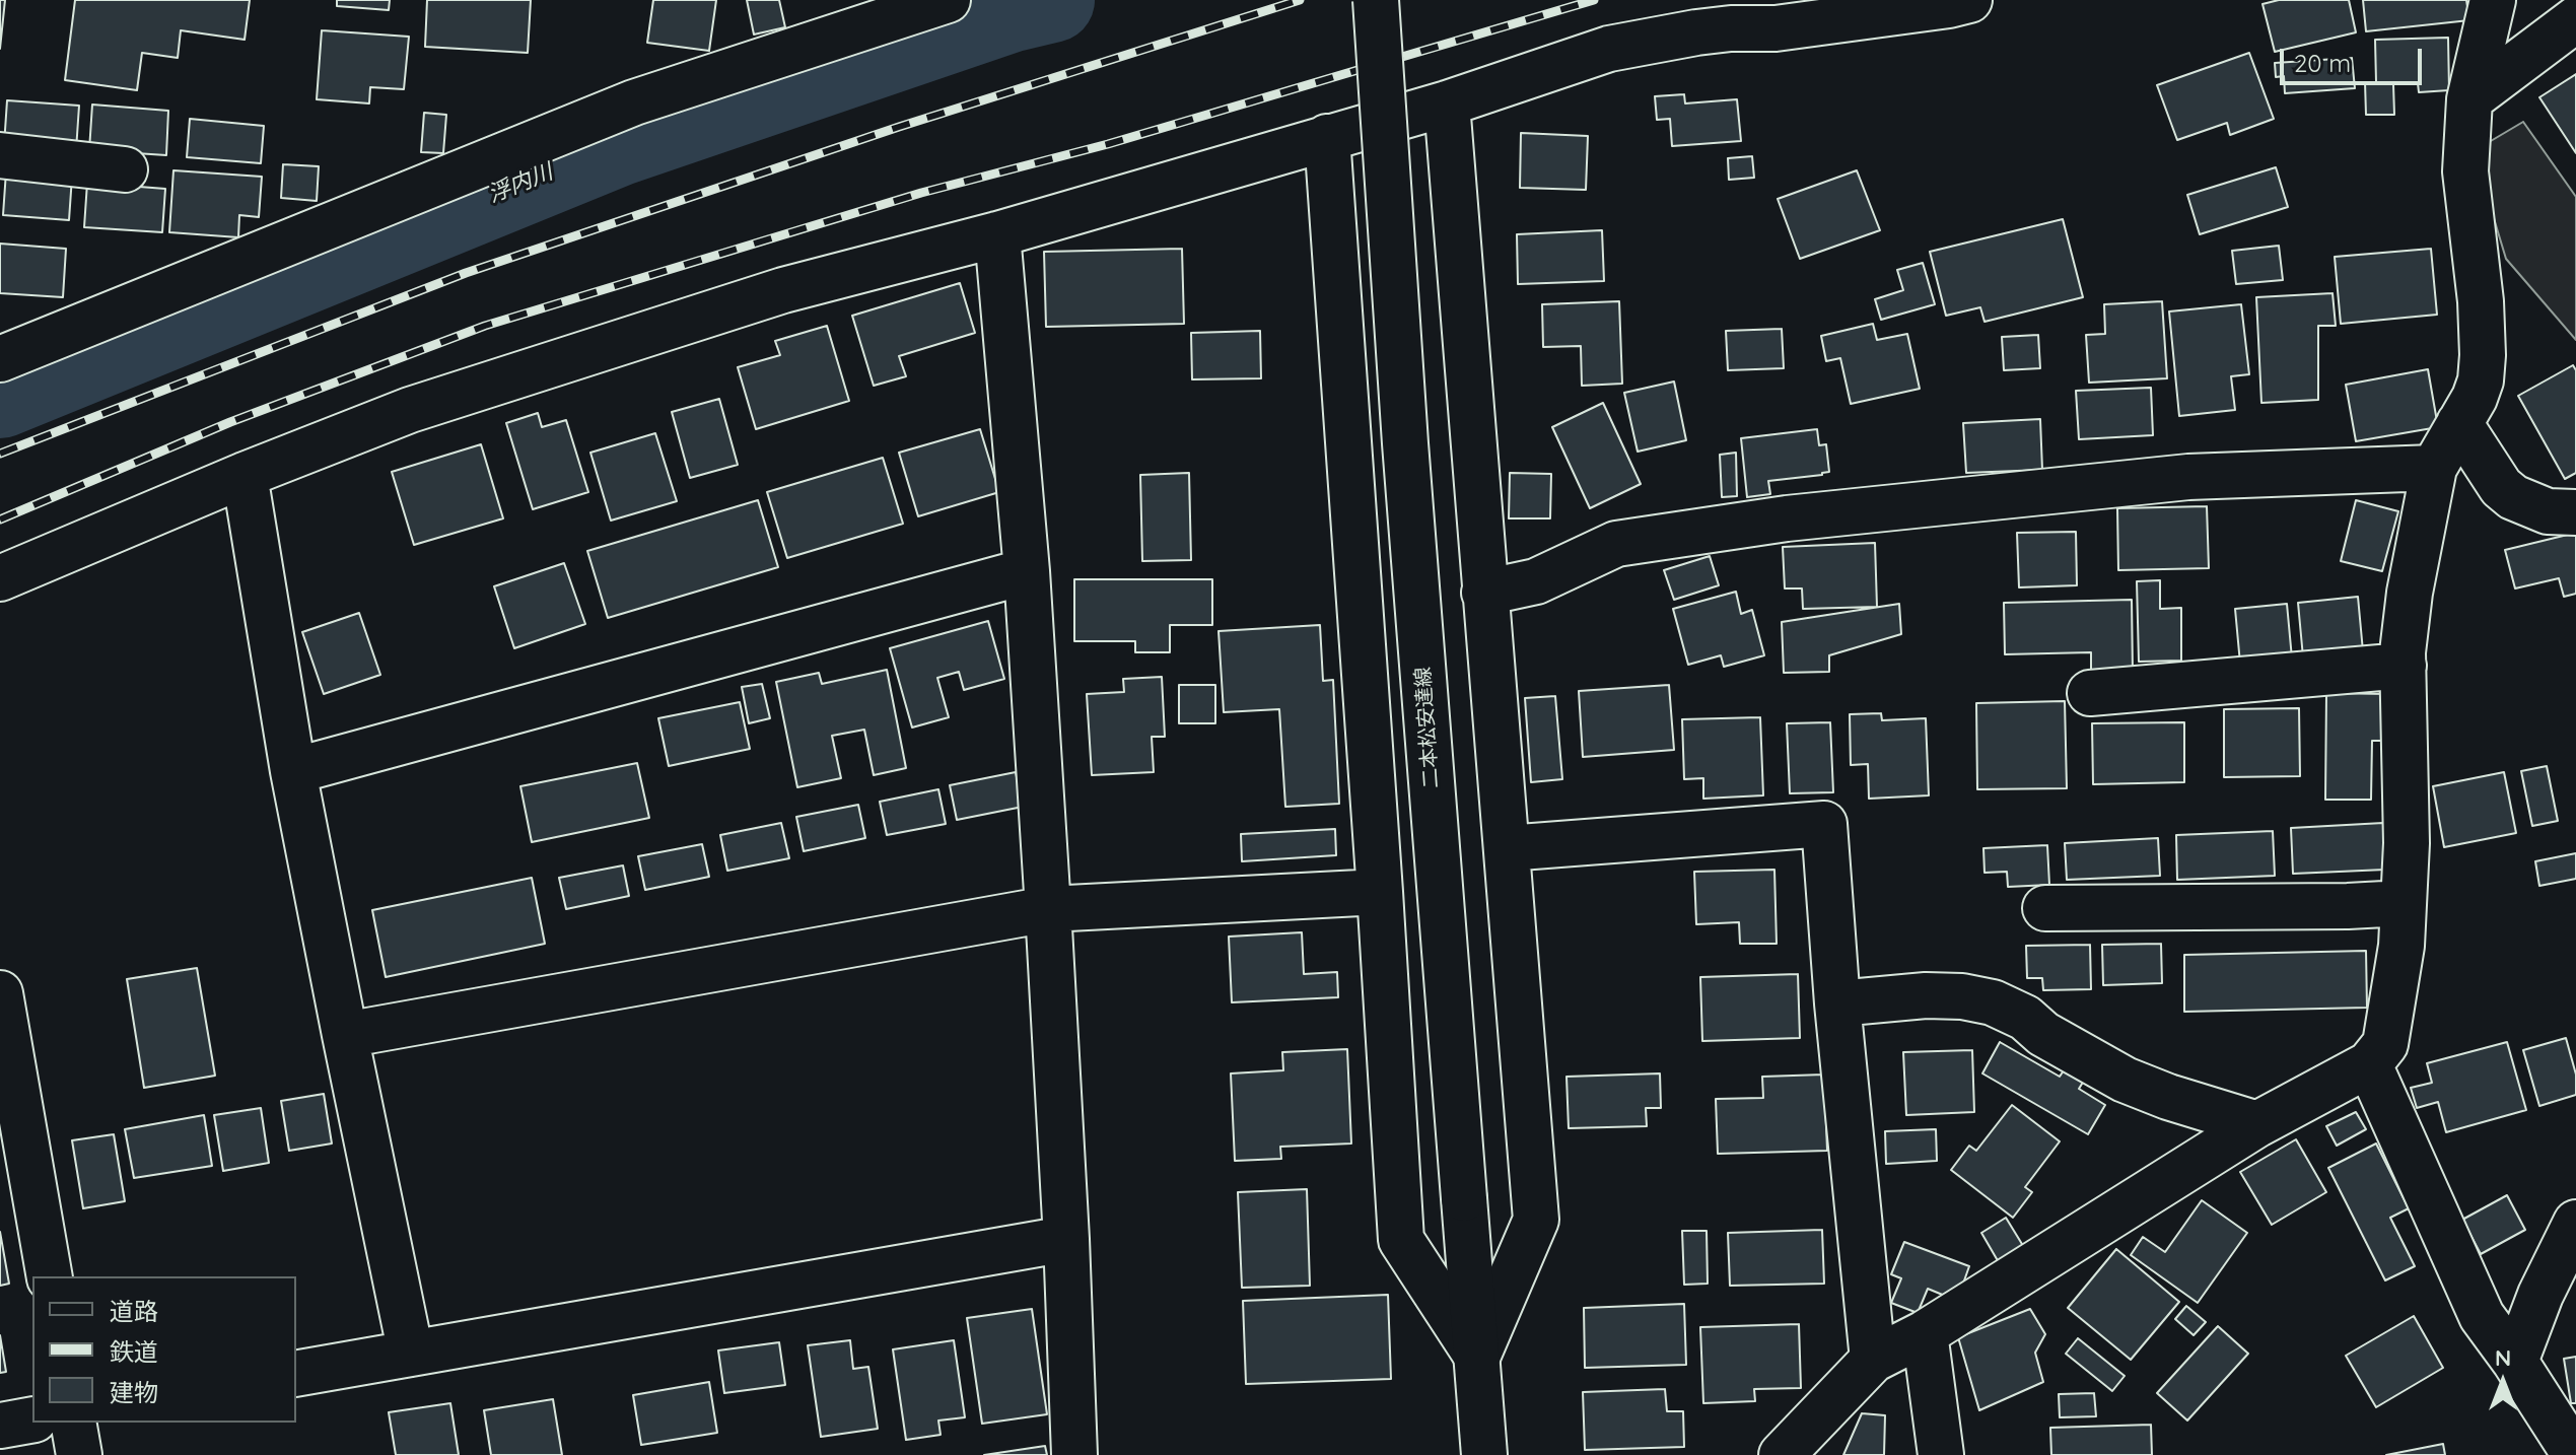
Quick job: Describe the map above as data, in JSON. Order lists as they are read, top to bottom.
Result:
{
  "streets": {
    "street": ["二本松安達線"]
  },
  "water": ["浮内川"],
  "legend": ["道路", "鉄道", "建物"],
  "scale_bar": "20 m",
  "north": "top"
}
